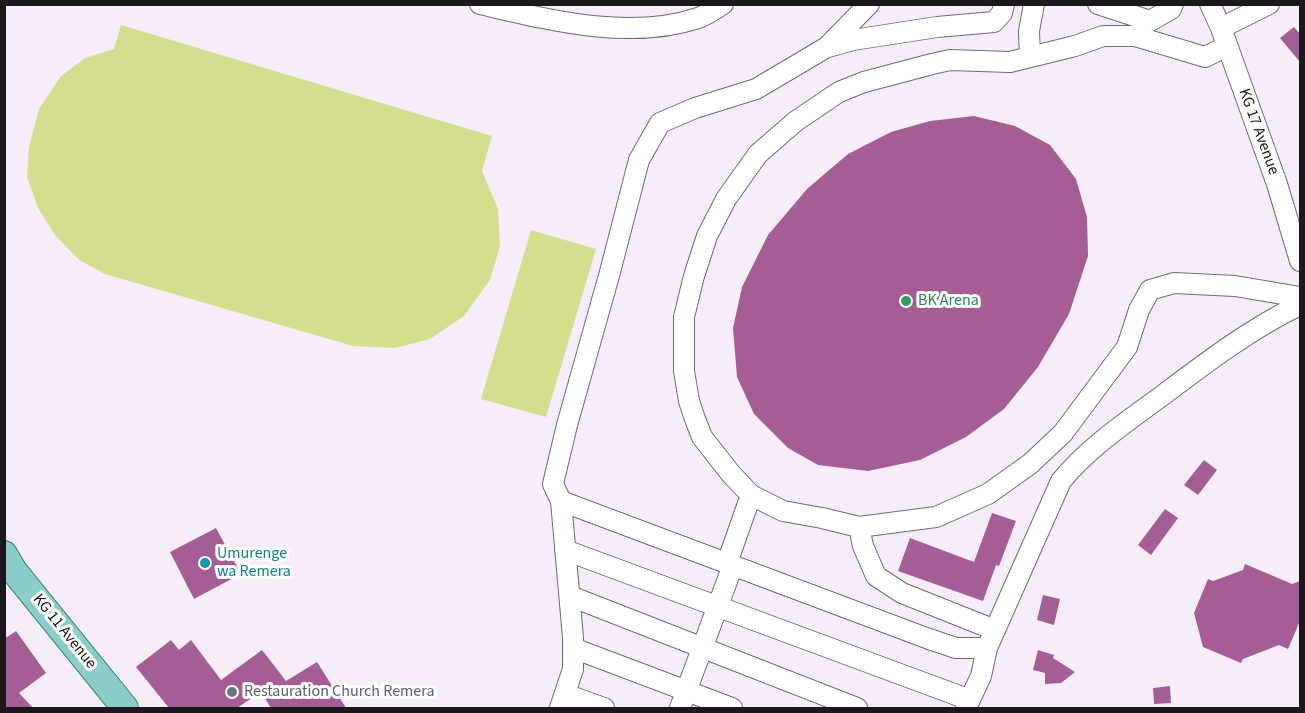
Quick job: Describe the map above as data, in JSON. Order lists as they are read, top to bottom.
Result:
{
  "streets": {
    "main road": ["KG 11 Avenue"],
    "street": ["KG 17 Avenue"]
  },
  "places": ["BK Arena", "Umurenge wa Remera", "Restauration Church Remera"]
}
